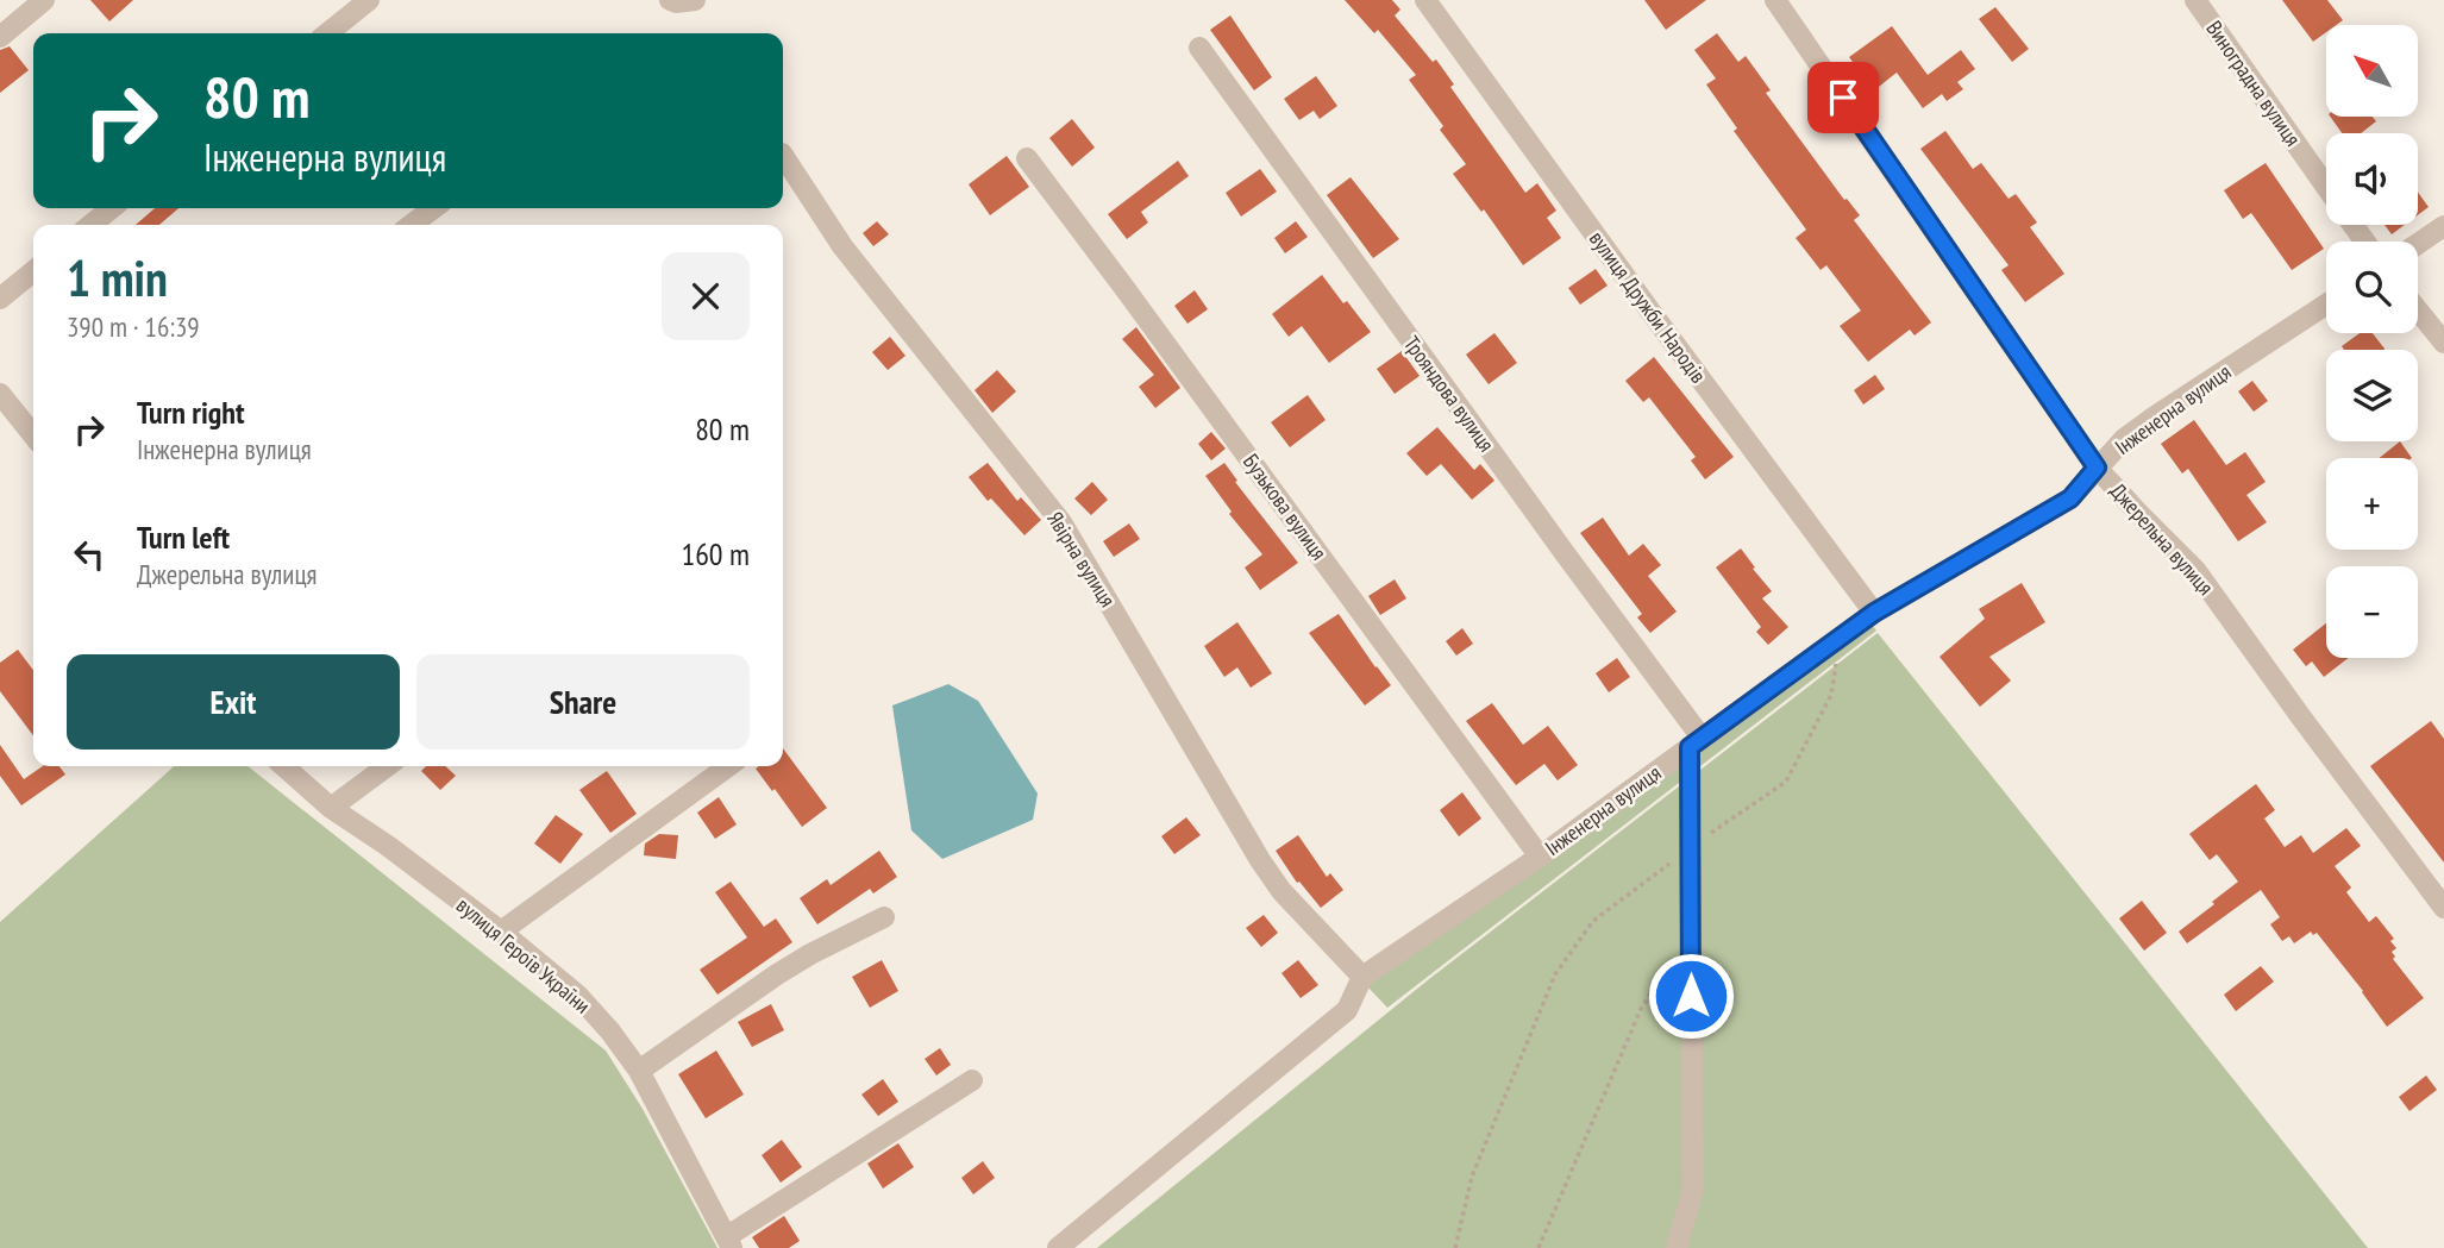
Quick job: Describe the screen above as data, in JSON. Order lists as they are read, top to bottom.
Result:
{
  "streets": {
    "street": [
      "Виноградна вулиця",
      "вулиця Дружби Народів",
      "Трояндова вулиця",
      "Інженерна вулиця",
      "Бузькова вулиця",
      "Джерельна вулиця",
      "Явірна вулиця",
      "вулиця Героїв України"
    ]
  },
  "crossings": [
    ["вулиця Дружби Народів", "Інженерна вулиця"],
    ["Трояндова вулиця", "Інженерна вулиця"],
    ["Інженерна вулиця", "Бузькова вулиця"],
    ["Інженерна вулиця", "Джерельна вулиця"],
    ["Інженерна вулиця", "Явірна вулиця"]
  ],
  "north": "top left",
  "page": {
    "map_buttons": ["+", "−"],
    "turn": ["80 m", "Інженерна вулиця"],
    "heading": ["1 min", "390 m · 16:39"],
    "list": [
      {
        "name": "Turn right",
        "note": "Інженерна вулиця",
        "value": "80 m"
      },
      {
        "name": "Turn left",
        "note": "Джерельна вулиця",
        "value": "160 m"
      }
    ],
    "buttons": ["Exit", "Share"]
  }
}
